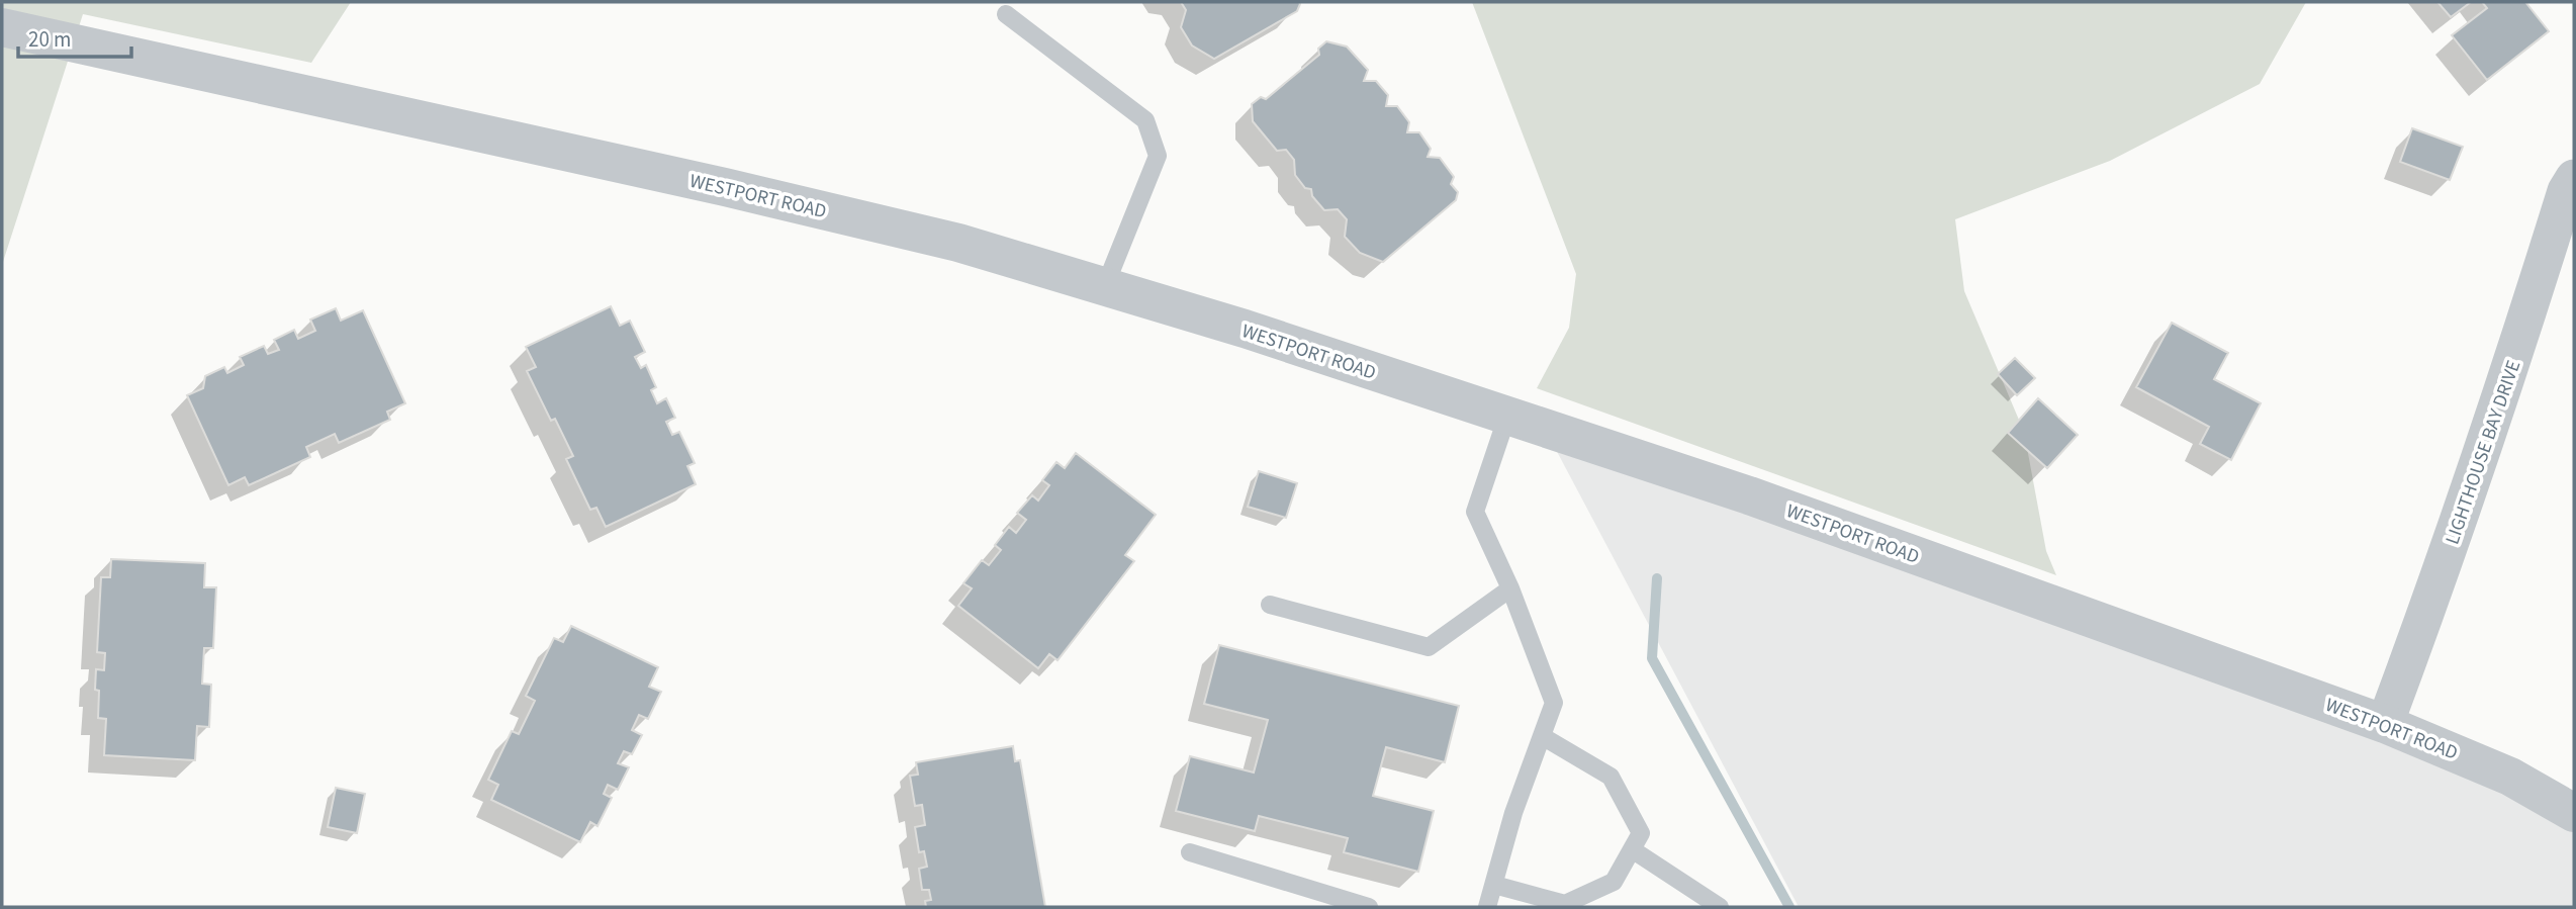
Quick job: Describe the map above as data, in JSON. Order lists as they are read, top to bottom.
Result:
{
  "streets": {
    "street": ["WESTPORT ROAD", "LIGHTHOUSE BAY DRIVE"]
  },
  "crossings": [
    ["WESTPORT ROAD", "LIGHTHOUSE BAY DRIVE"]
  ],
  "scale_bar": "20 m"
}
